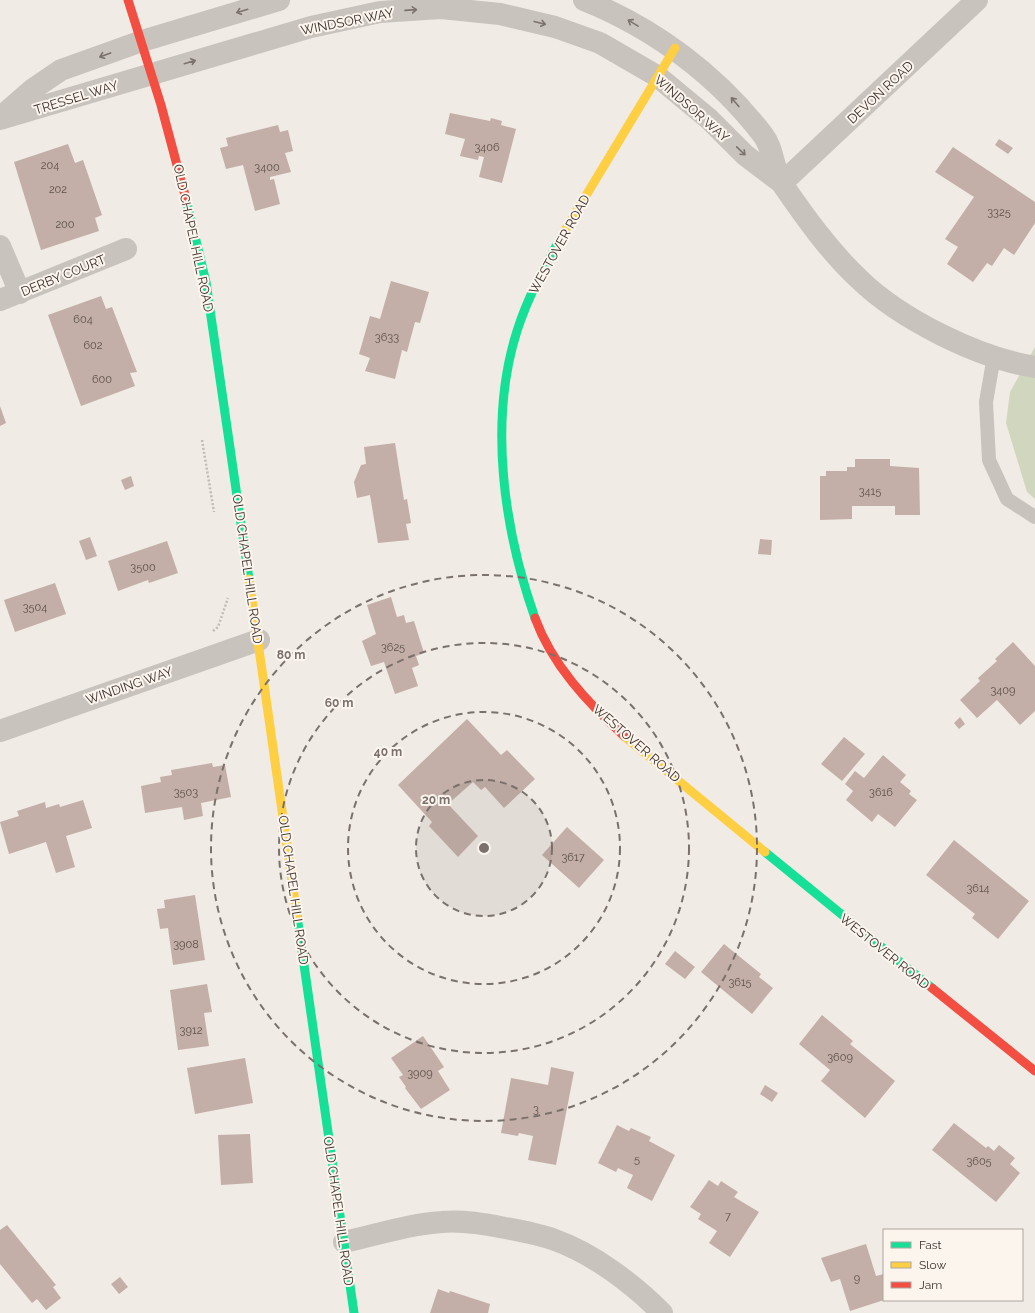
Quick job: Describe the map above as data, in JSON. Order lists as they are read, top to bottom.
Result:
{
  "streets": {
    "street": [
      "WINDSOR WAY",
      "DEVON ROAD",
      "TRESSEL WAY",
      "OLD CHAPEL HILL ROAD",
      "WESTOVER ROAD",
      "DERBY COURT",
      "WINDING WAY"
    ]
  },
  "crossings": [
    ["WINDSOR WAY", "DEVON ROAD"],
    ["WINDSOR WAY", "TRESSEL WAY"],
    ["WINDSOR WAY", "OLD CHAPEL HILL ROAD"],
    ["WINDSOR WAY", "WESTOVER ROAD"],
    ["TRESSEL WAY", "OLD CHAPEL HILL ROAD"],
    ["OLD CHAPEL HILL ROAD", "WINDING WAY"]
  ],
  "house_numbers": [
    "3406",
    "204",
    "3400",
    "202",
    "3325",
    "200",
    "604",
    "3633",
    "602",
    "600",
    "3415",
    "3500",
    "3504",
    "3625",
    "3409",
    "3503",
    "3616",
    "3617",
    "3614",
    "3908",
    "3615",
    "3912",
    "3609",
    "3909",
    "3",
    "5",
    "3605",
    "7",
    "9"
  ],
  "legend": ["Fast", "Slow", "Jam"],
  "rings": [
    "80 m",
    "60 m",
    "40 m",
    "20 m"
  ]
}
